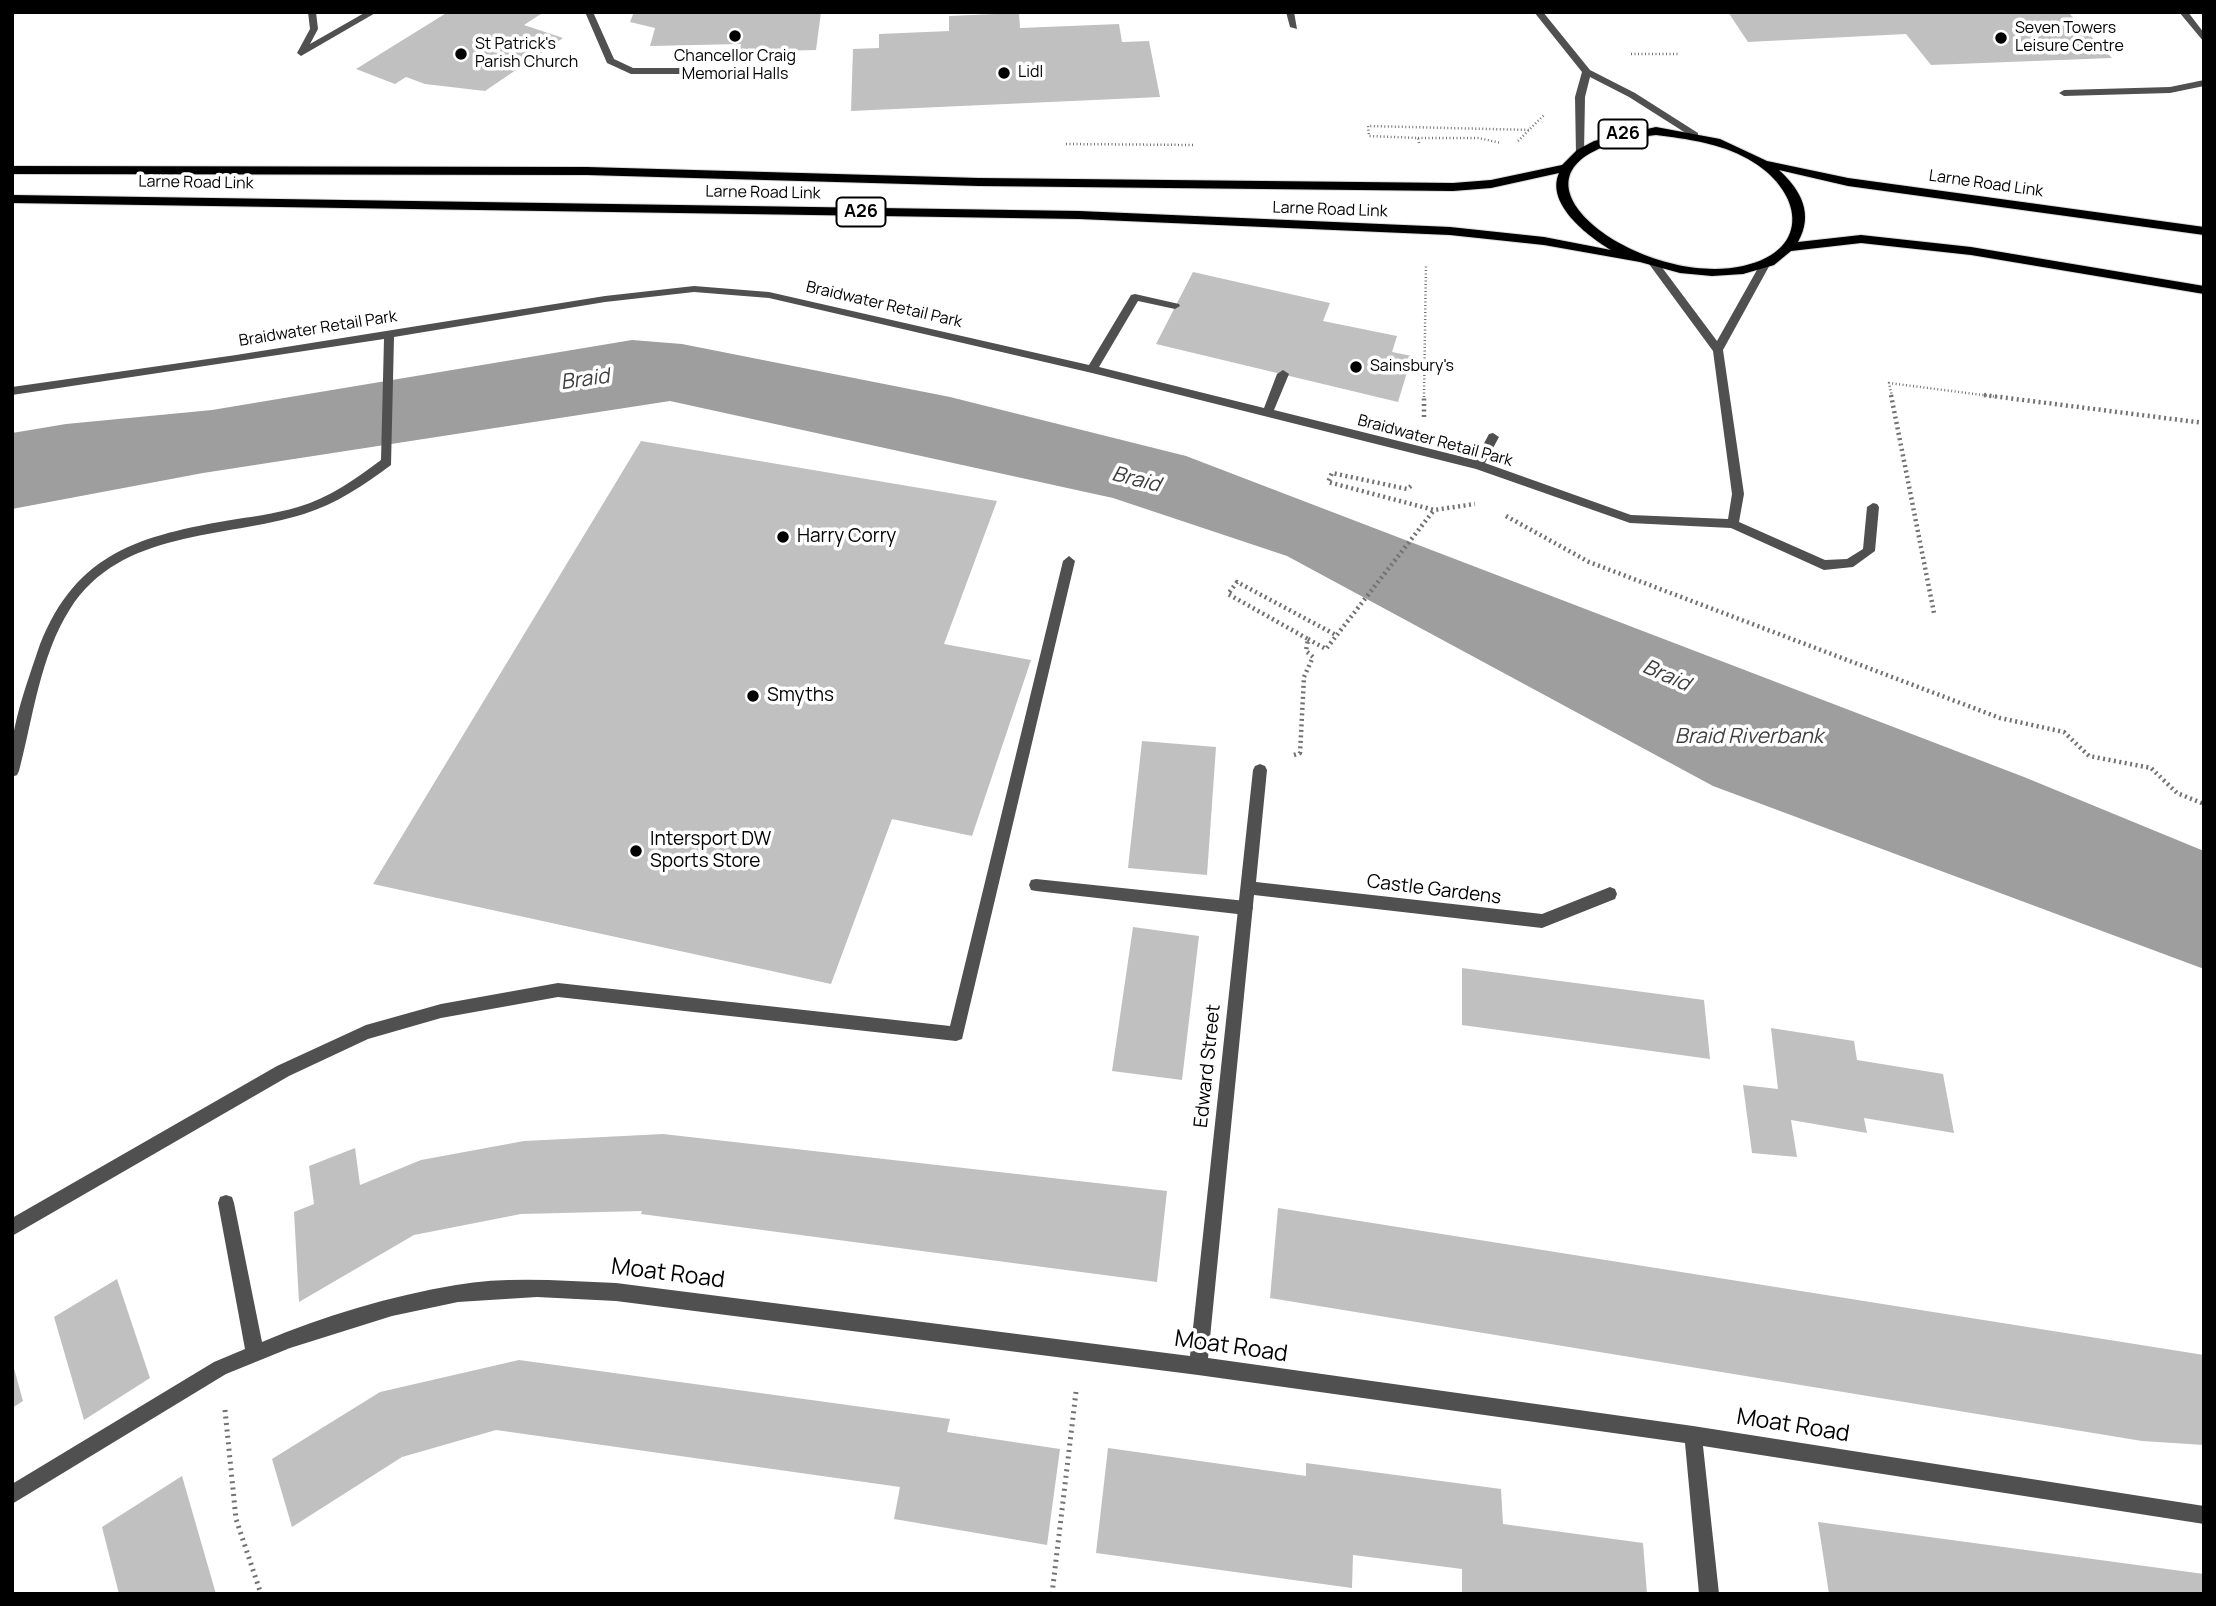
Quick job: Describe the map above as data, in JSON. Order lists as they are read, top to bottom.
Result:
{
  "streets": {
    "main road": ["A26", "Larne Road Link"],
    "street": [
      "Braidwater Retail Park",
      "Castle Gardens",
      "Edward Street",
      "Moat Road"
    ]
  },
  "crossings": [
    ["A26", "Larne Road Link"],
    ["Castle Gardens", "Edward Street"],
    ["Edward Street", "Moat Road"]
  ],
  "water": ["Braid", "Braid Riverbank"],
  "places": [
    "Chancellor Craig Memorial Halls",
    "Seven Towers Leisure Centre",
    "St Patrick's Parish Church",
    "Lidl",
    "Sainsbury's",
    "Harry Corry",
    "Smyths",
    "Intersport DW Sports Store"
  ]
}
